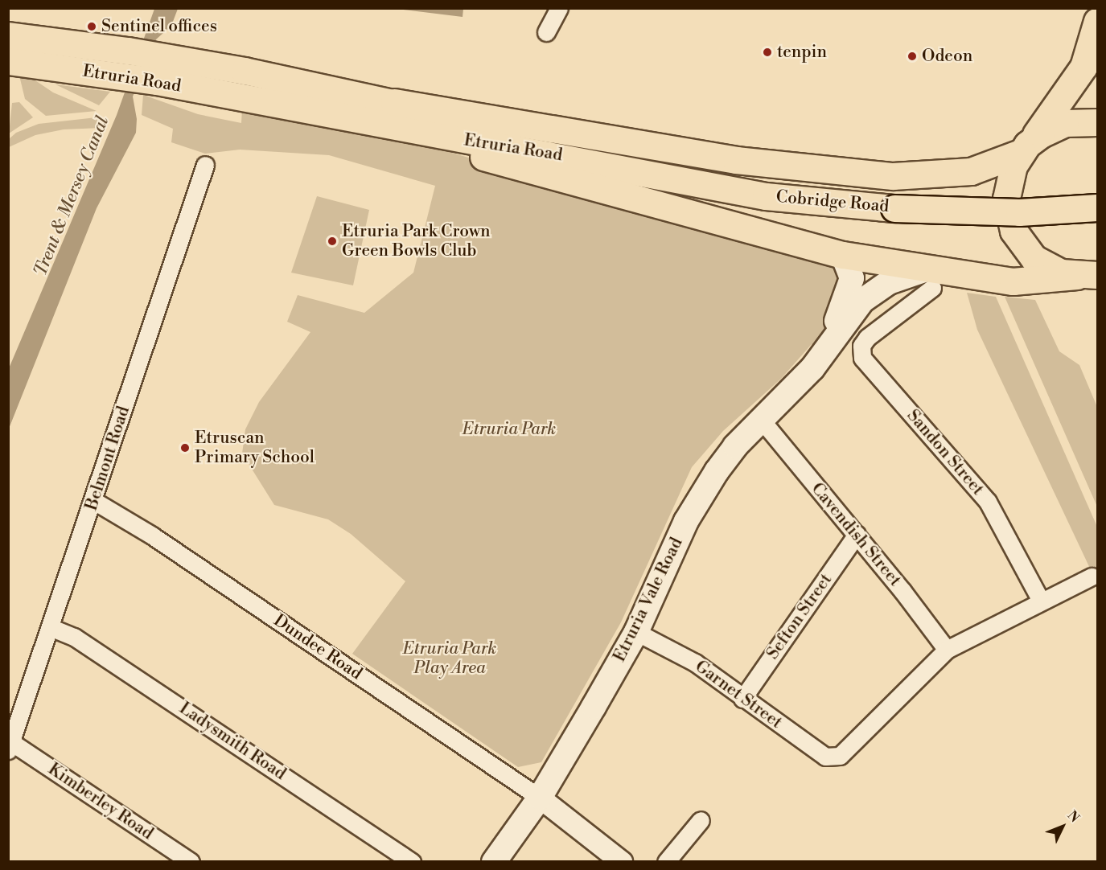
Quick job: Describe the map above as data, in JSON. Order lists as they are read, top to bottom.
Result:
{
  "streets": {
    "main road": ["Etruria Road", "Cobridge Road", "Etruria Vale Road"],
    "street": [
      "Sandon Street",
      "Belmont Road",
      "Cavendish Street",
      "Sefton Street",
      "Dundee Road",
      "Garnet Street",
      "Ladysmith Road",
      "Kimberley Road"
    ]
  },
  "crossings": [
    ["Etruria Road", "Cobridge Road"],
    ["Belmont Road", "Dundee Road"],
    ["Belmont Road", "Ladysmith Road"],
    ["Belmont Road", "Kimberley Road"],
    ["Cavendish Street", "Etruria Vale Road"],
    ["Cavendish Street", "Sefton Street"],
    ["Cavendish Street", "Garnet Street"],
    ["Etruria Vale Road", "Dundee Road"],
    ["Etruria Vale Road", "Garnet Street"],
    ["Sefton Street", "Garnet Street"]
  ],
  "water": ["Trent & Mersey Canal"],
  "parks": ["Etruria Park", "Etruria Park Play Area"],
  "places": [
    "Sentinel offices",
    "tenpin",
    "Odeon",
    "Etruria Park Crown Green Bowls Club",
    "Etruscan Primary School"
  ],
  "north": "top right"
}
